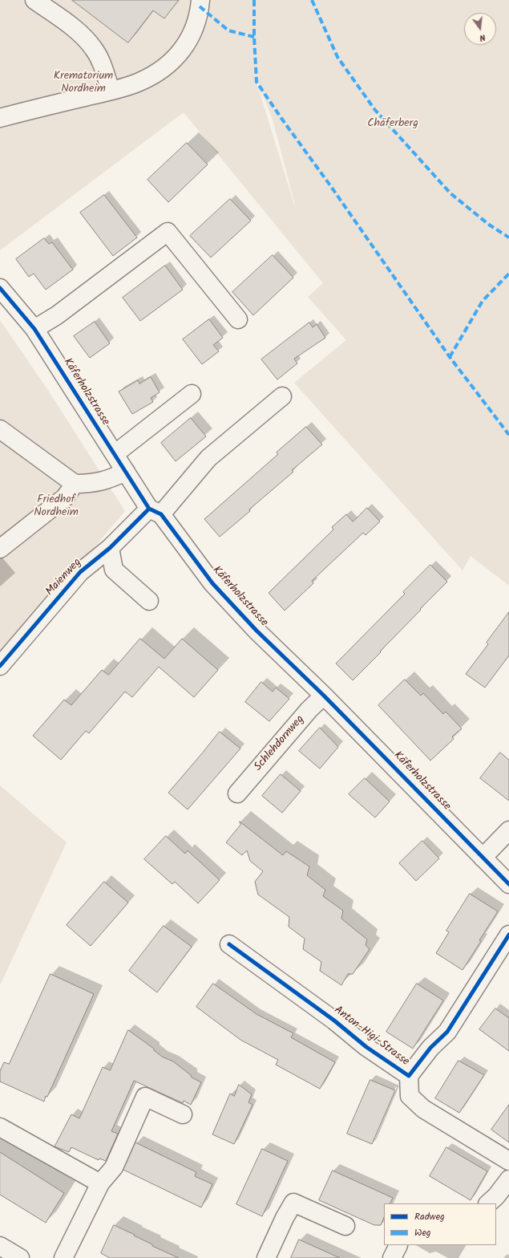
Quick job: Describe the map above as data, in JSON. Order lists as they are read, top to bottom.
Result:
{
  "streets": {
    "street": [
      "Käferholzstrasse",
      "Maienweg",
      "Schlehdornweg",
      "Anton-Higi-Strasse"
    ]
  },
  "crossings": [
    ["Käferholzstrasse", "Maienweg"],
    ["Käferholzstrasse", "Schlehdornweg"]
  ],
  "parks": ["Krematorium Nordheim", "Chäferberg", "Friedhof Nordheim"],
  "legend": ["Radweg", "Weg"],
  "north": "bottom"
}
